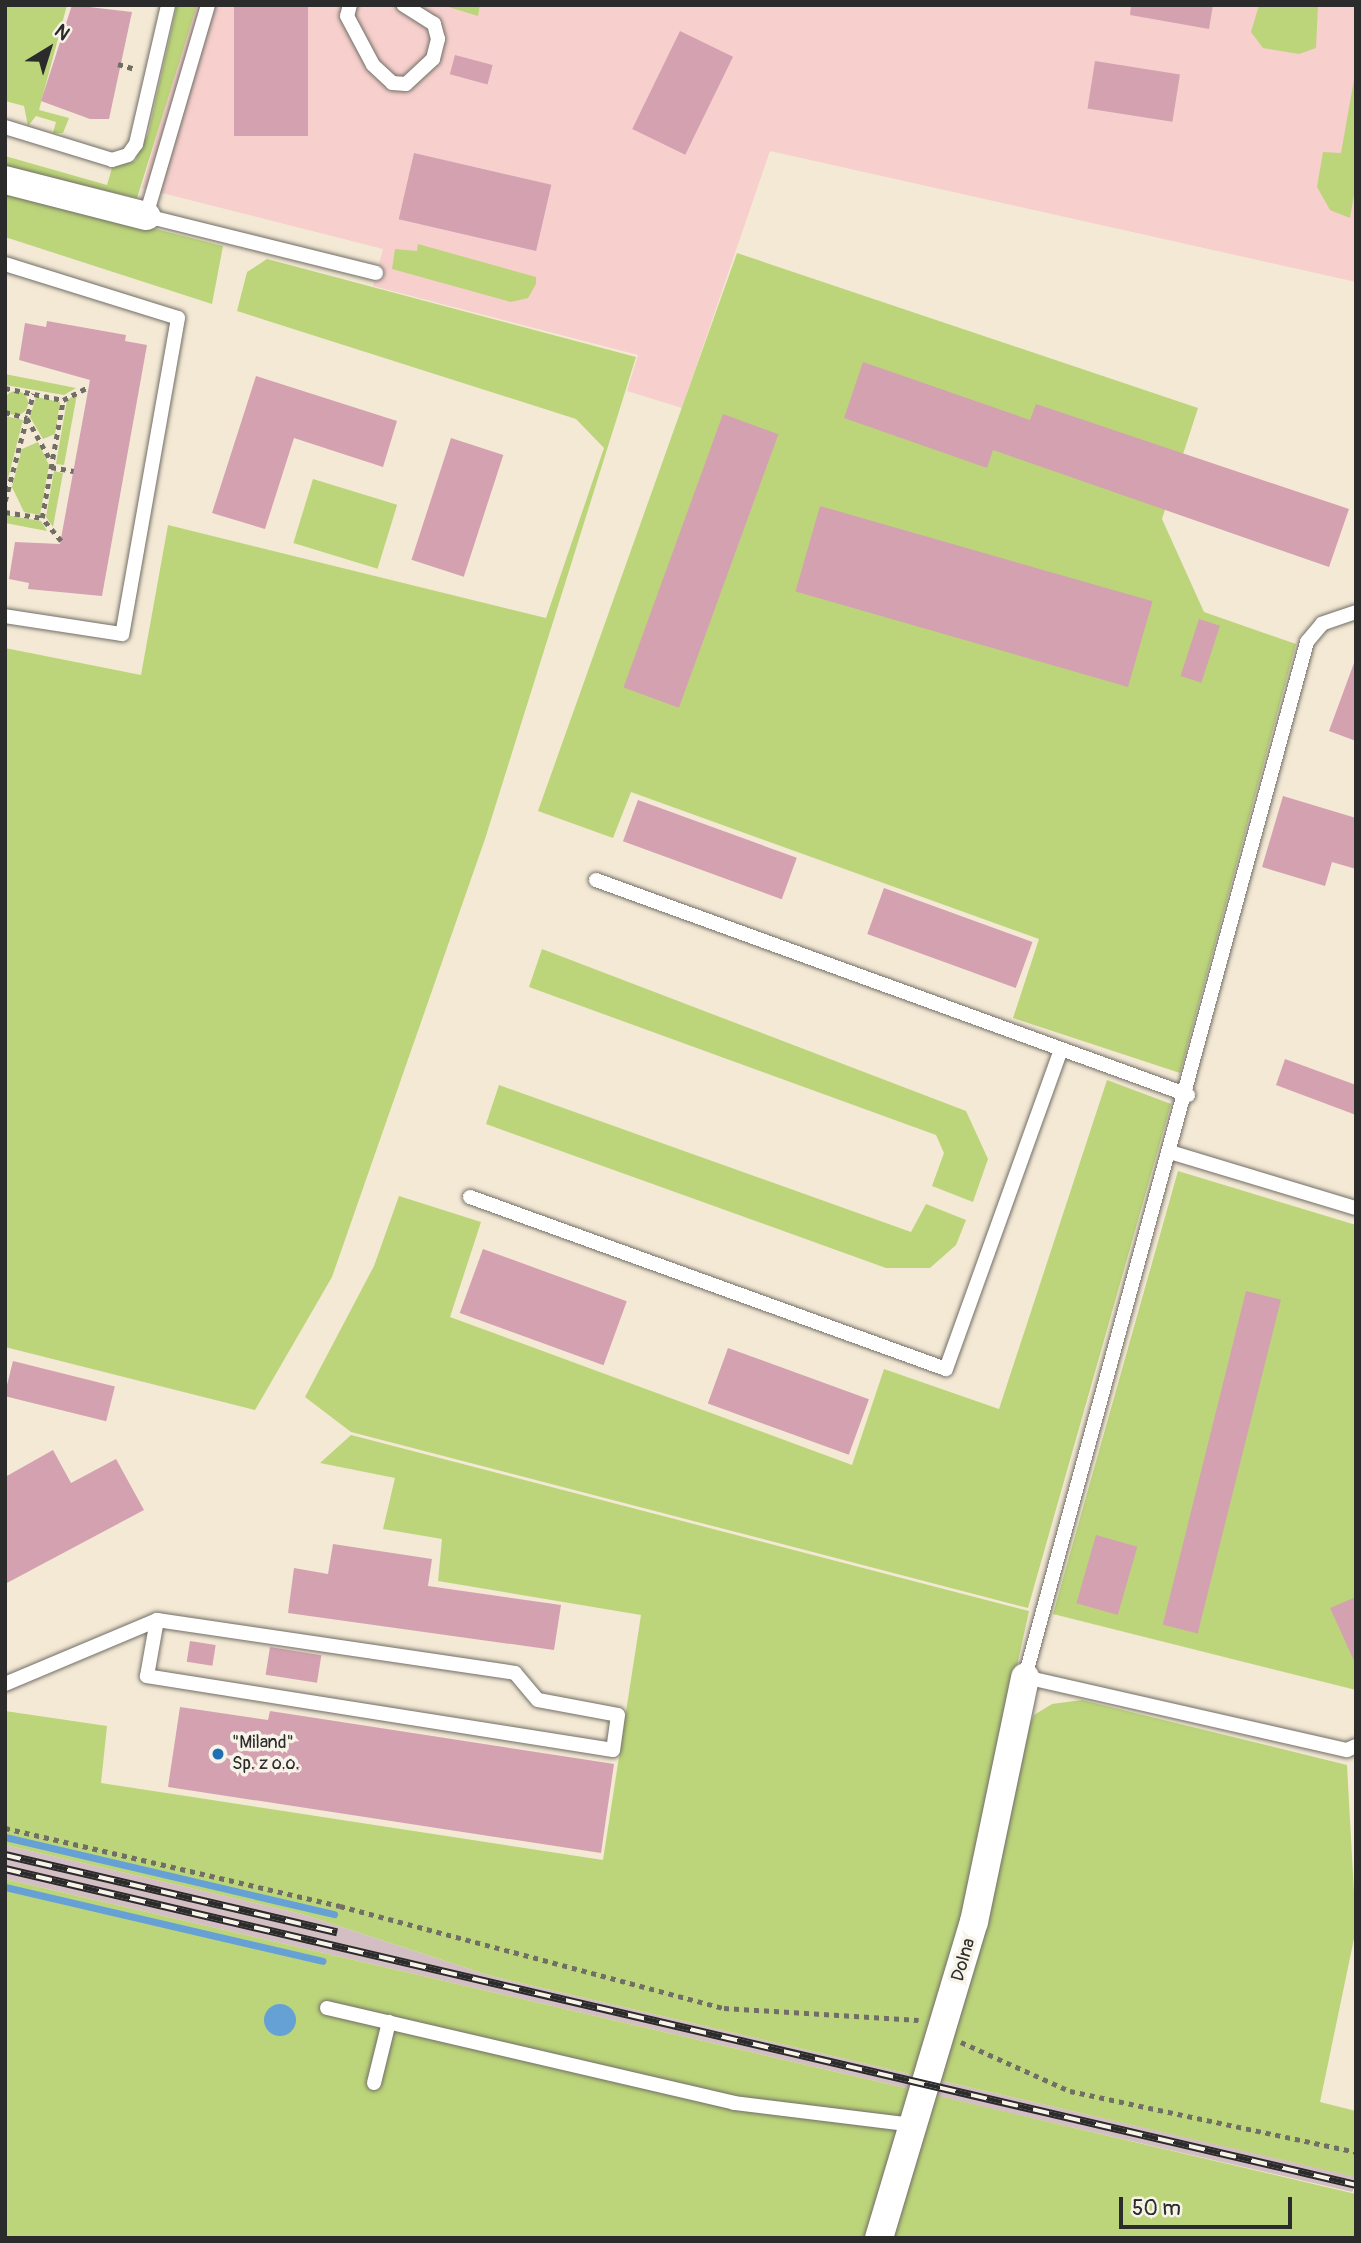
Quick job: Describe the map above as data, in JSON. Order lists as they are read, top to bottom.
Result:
{
  "streets": {
    "street": ["Dolna"]
  },
  "places": ["\"Miland\" Sp. z o.o."],
  "scale_bar": "50 m",
  "north": "top right"
}
